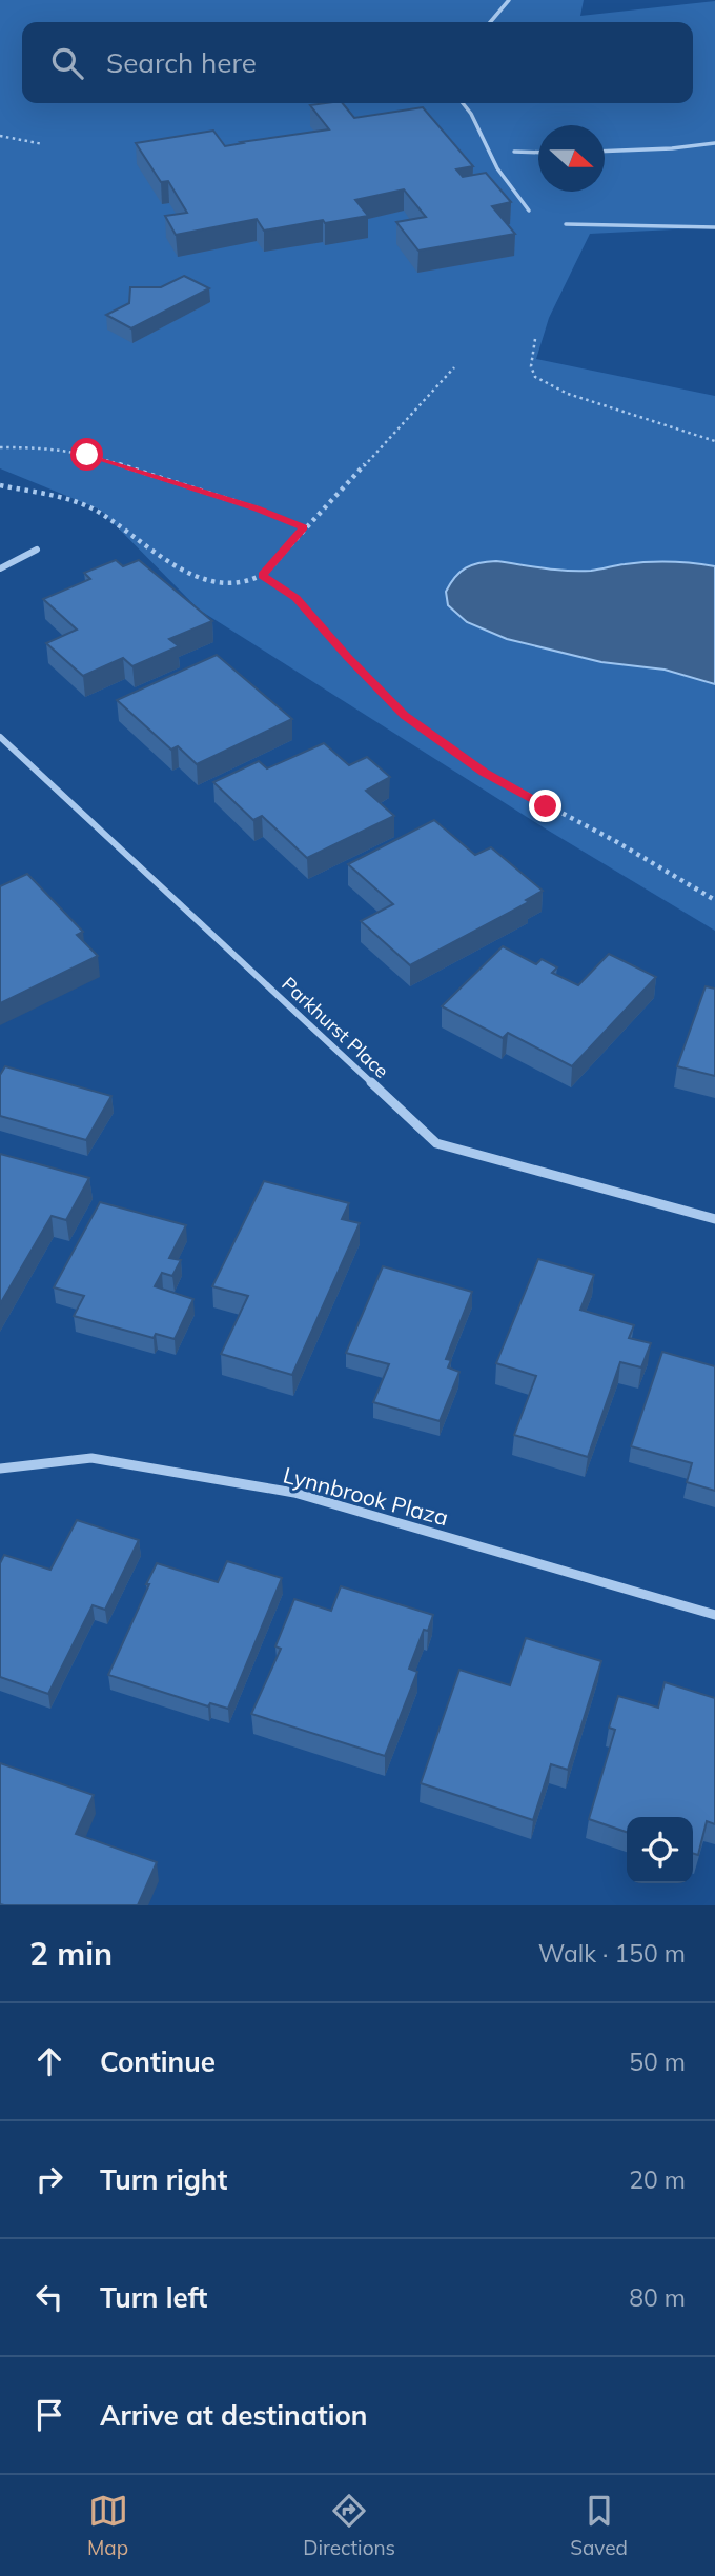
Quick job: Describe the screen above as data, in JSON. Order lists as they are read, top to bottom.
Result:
{
  "streets": {
    "street": ["Parkhurst Place", "Lynnbrook Plaza"]
  },
  "north": "right",
  "page": {
    "search": "Search here",
    "heading": ["2 min", "Walk · 150 m"],
    "list": [
      ["Continue", "50 m"],
      ["Turn right", "20 m"],
      ["Turn left", "80 m"],
      "Arrive at destination"
    ],
    "nav": ["Map", "Directions", "Saved"]
  }
}
